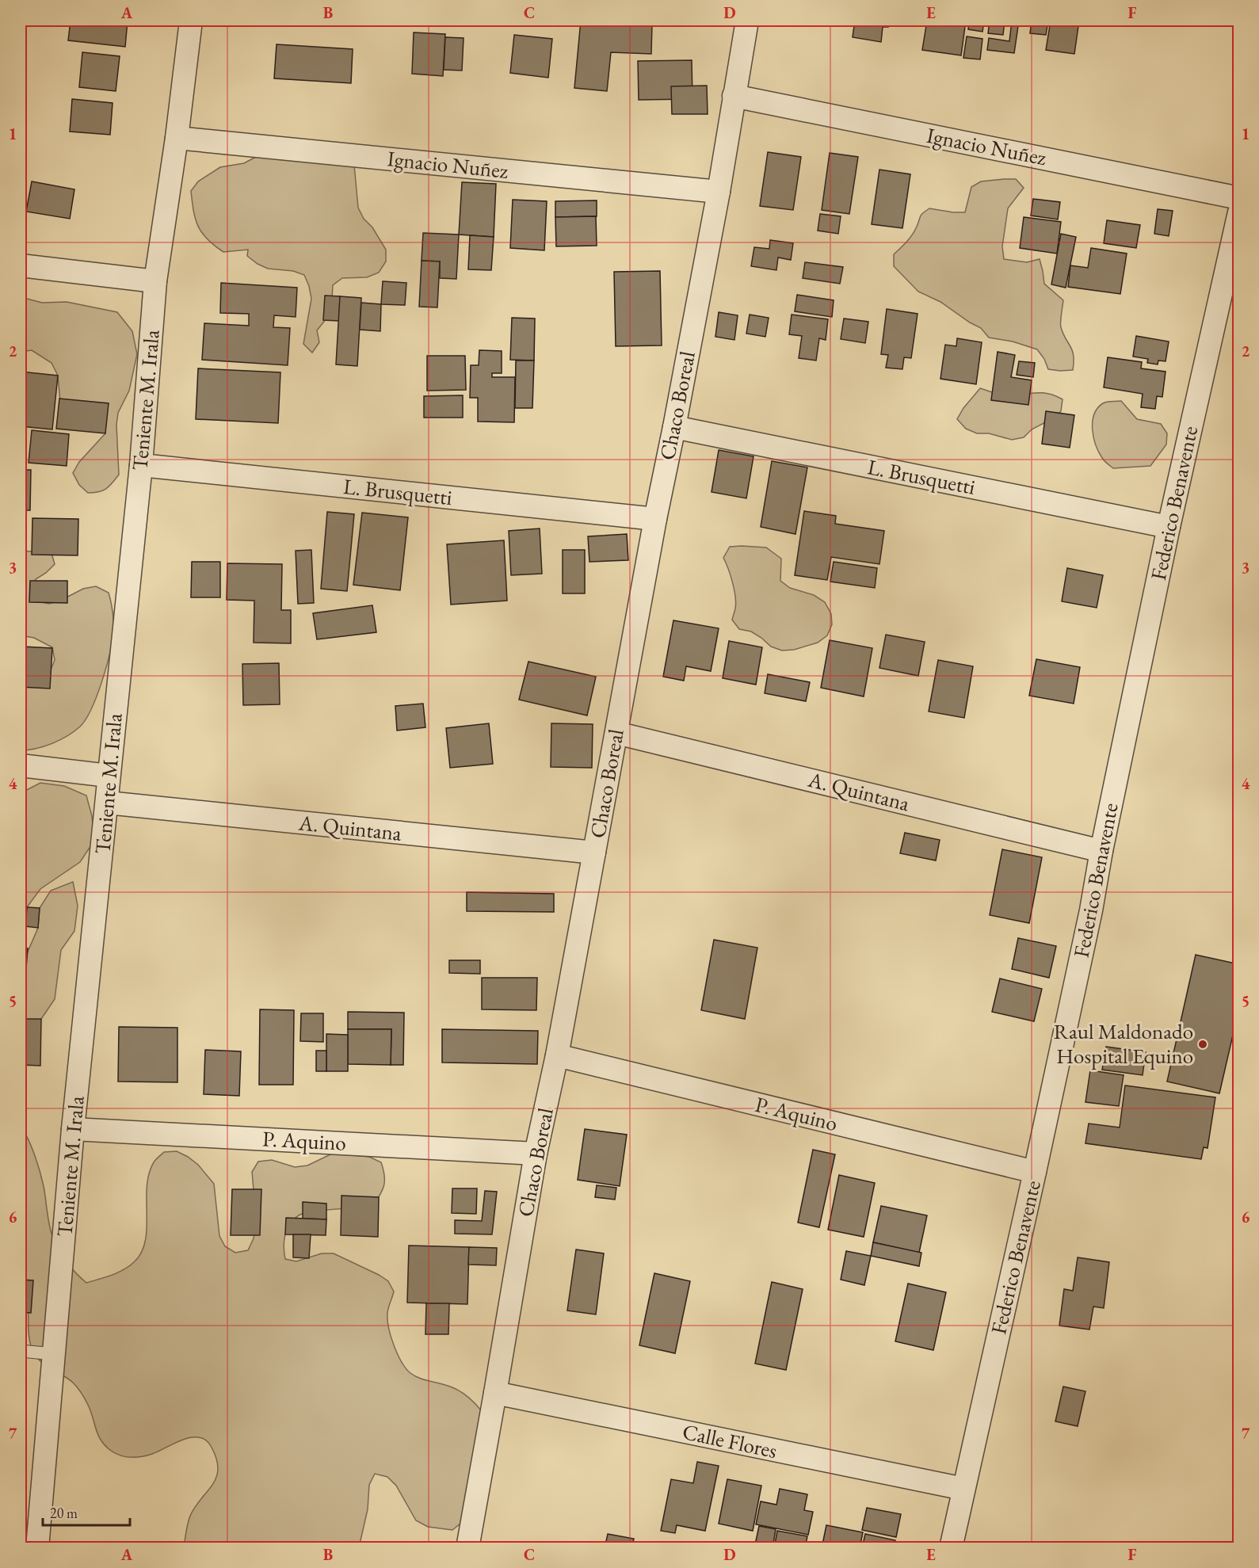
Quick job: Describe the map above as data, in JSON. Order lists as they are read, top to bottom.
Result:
{
  "streets": {
    "street": [
      "Ignacio Nuñez",
      "Teniente M. Irala",
      "Chaco Boreal",
      "L. Brusquetti",
      "Federico Benavente",
      "A. Quintana",
      "P. Aquino",
      "Calle Flores"
    ]
  },
  "crossings": [
    ["Ignacio Nuñez", "Teniente M. Irala"],
    ["Ignacio Nuñez", "Chaco Boreal"],
    ["Teniente M. Irala", "L. Brusquetti"],
    ["Teniente M. Irala", "A. Quintana"],
    ["Teniente M. Irala", "P. Aquino"],
    ["Chaco Boreal", "L. Brusquetti"],
    ["Chaco Boreal", "A. Quintana"],
    ["Chaco Boreal", "P. Aquino"],
    ["Chaco Boreal", "Calle Flores"],
    ["L. Brusquetti", "Federico Benavente"],
    ["Federico Benavente", "A. Quintana"],
    ["Federico Benavente", "P. Aquino"],
    ["Federico Benavente", "Calle Flores"]
  ],
  "places": ["Raul Maldonado Hospital Equino"],
  "scale_bar": "20 m",
  "grid": {
    "columns": [
      "A",
      "B",
      "C",
      "D",
      "E",
      "F"
    ],
    "rows": [
      "1",
      "2",
      "3",
      "4",
      "5",
      "6",
      "7"
    ]
  }
}
